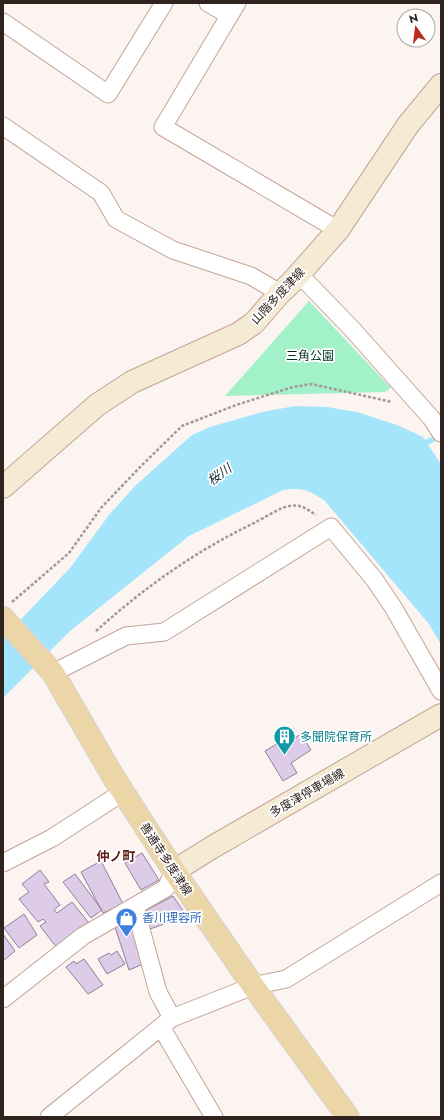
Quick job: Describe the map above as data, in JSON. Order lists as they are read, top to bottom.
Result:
{
  "streets": {
    "main road": ["山階多度津線", "多度津停車場線", "善通寺多度津線"]
  },
  "crossings": [
    ["多度津停車場線", "善通寺多度津線"]
  ],
  "districts": ["仲ノ町"],
  "water": ["桜川"],
  "parks": ["三角公園"],
  "places": {
    "building": ["多聞院保育所"],
    "shop": ["香川理容所"]
  },
  "north": "top"
}
